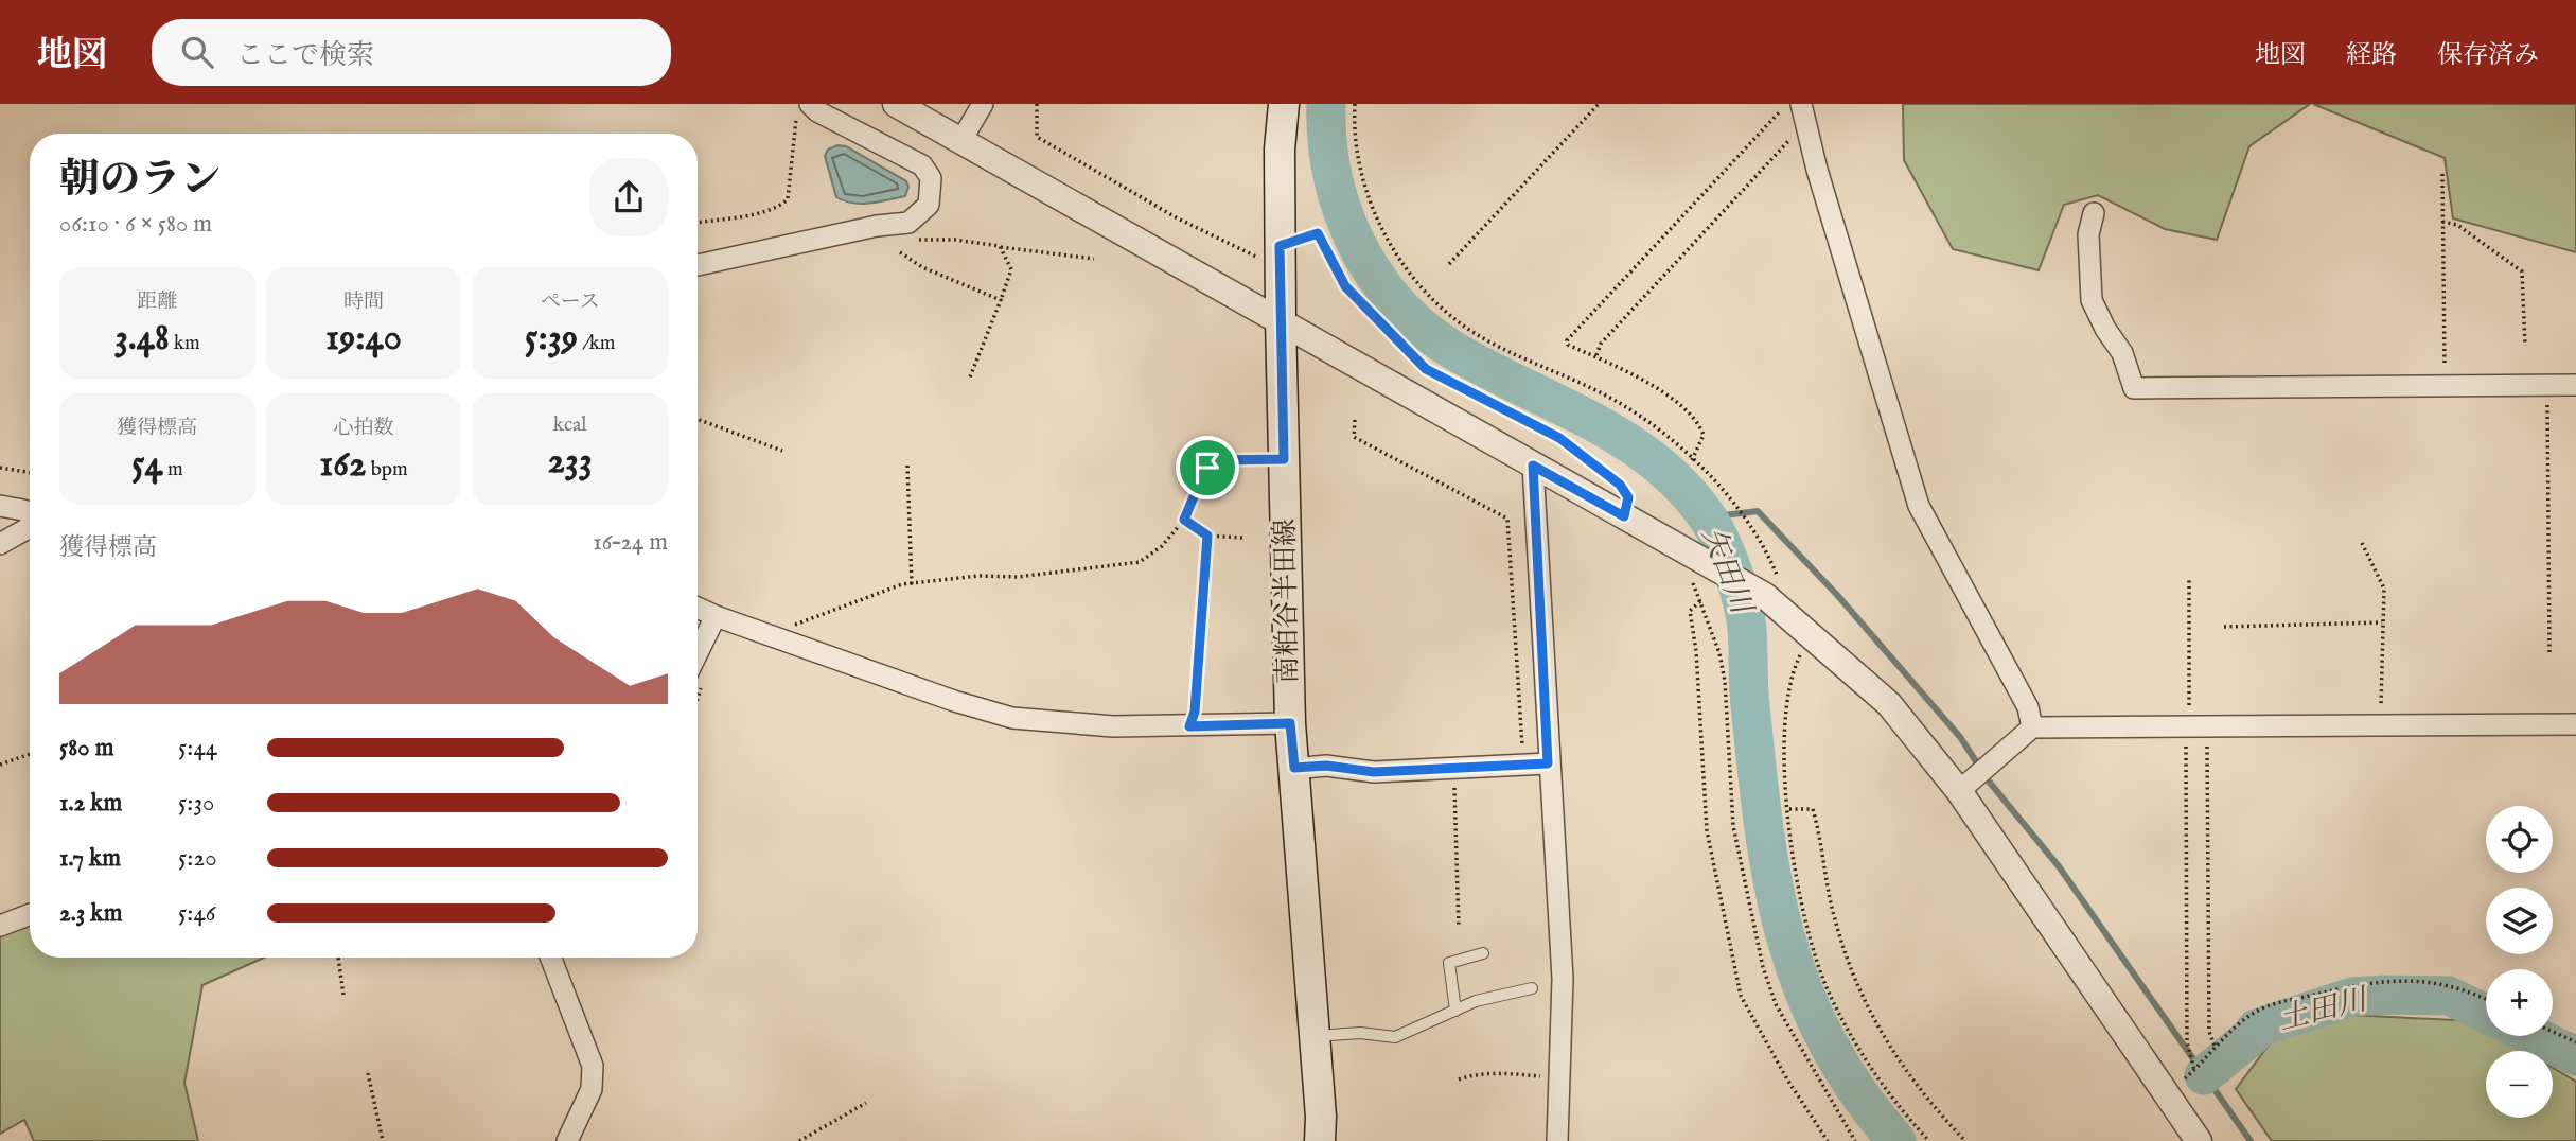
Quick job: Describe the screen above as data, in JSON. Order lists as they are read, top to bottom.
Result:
{
  "streets": {
    "main road": ["南粕谷半田線"]
  },
  "water": ["矢田川", "土田川"],
  "page": {
    "header": "地図",
    "search": "ここで検索",
    "nav": ["地図", "経路", "保存済み"],
    "heading": ["朝のラン", "06:10 · 6 × 580 m"],
    "stats": [
      ["距離", "3.48 km"],
      ["時間", "19:40"],
      ["ペース", "5:39 /km"],
      ["獲得標高", "54 m"],
      ["心拍数", "162 bpm"],
      ["kcal", "233"]
    ],
    "chart": ["獲得標高", "16–24 m"],
    "list": [
      {
        "name": "580 m",
        "note": "5:44"
      },
      {
        "name": "1.2 km",
        "note": "5:30"
      },
      {
        "name": "1.7 km",
        "note": "5:20"
      },
      {
        "name": "2.3 km",
        "note": "5:46"
      }
    ],
    "map_buttons": ["+", "−"]
  }
}
